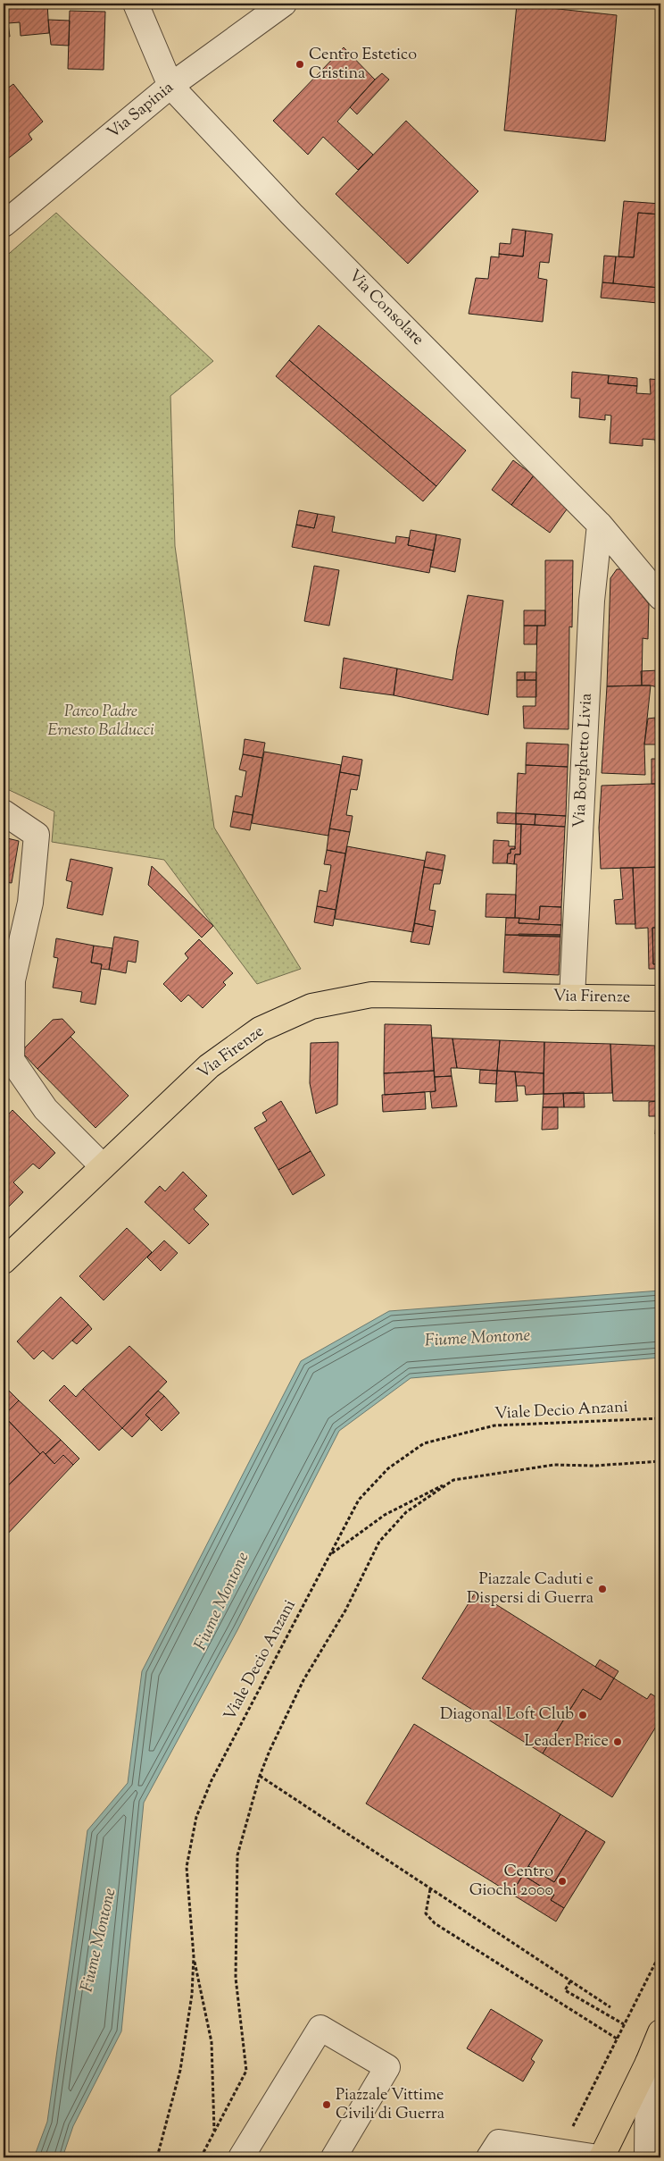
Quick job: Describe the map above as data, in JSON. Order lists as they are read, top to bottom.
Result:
{
  "streets": {
    "main road": ["Via Firenze"],
    "street": ["Via Sapinia", "Via Consolare", "Via Borghetto Livia"],
    "path": ["Viale Decio Anzani"]
  },
  "crossings": [
    ["Via Sapinia", "Via Consolare"],
    ["Via Consolare", "Via Borghetto Livia"],
    ["Via Borghetto Livia", "Via Firenze"]
  ],
  "water": ["Fiume Montone"],
  "parks": ["Parco Padre Ernesto Balducci"],
  "places": [
    "Centro Estetico Cristina",
    "Piazzale Caduti e Dispersi di Guerra",
    "Diagonal Loft Club",
    "Leader Price",
    "Centro Giochi 2000",
    "Piazzale Vittime Civili di Guerra"
  ]
}
